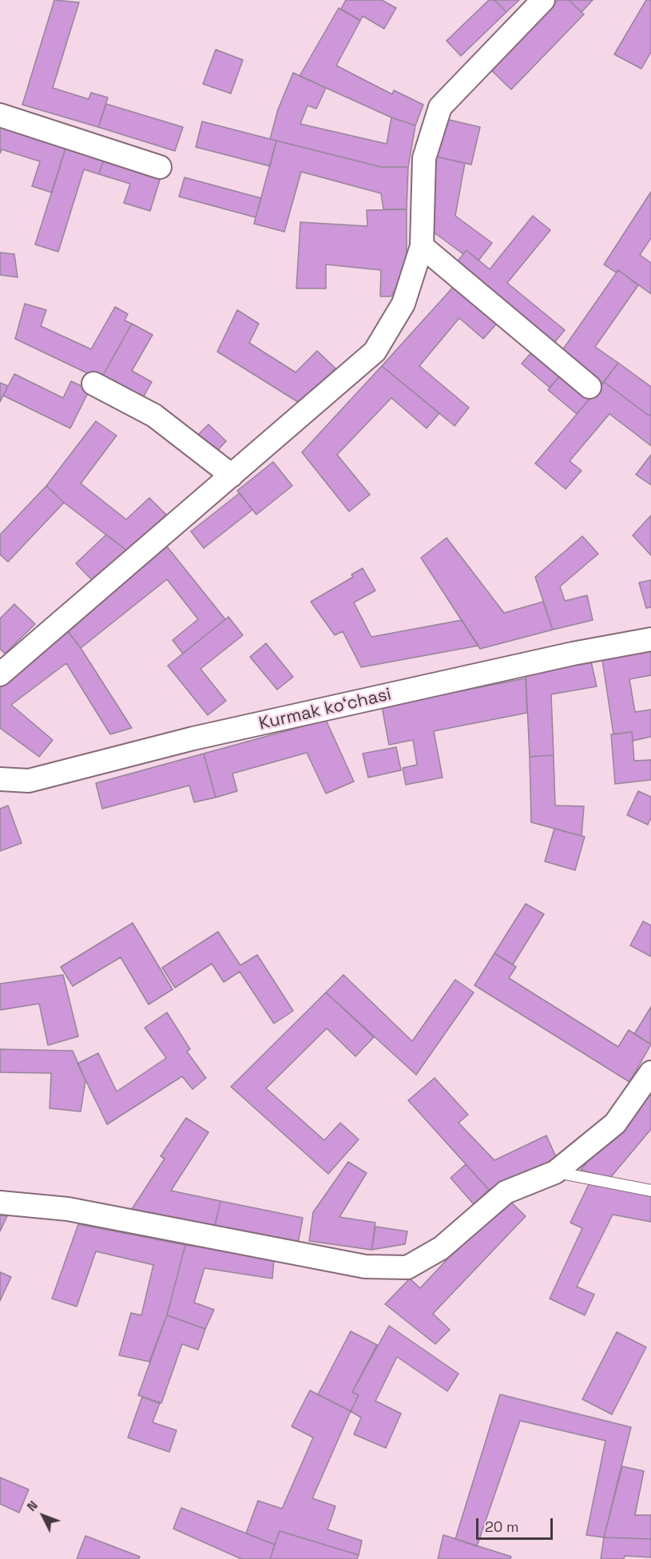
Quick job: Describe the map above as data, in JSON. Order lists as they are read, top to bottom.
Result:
{
  "streets": {
    "street": ["Kurmak koʻchasi"]
  },
  "scale_bar": "20 m",
  "north": "top left"
}
